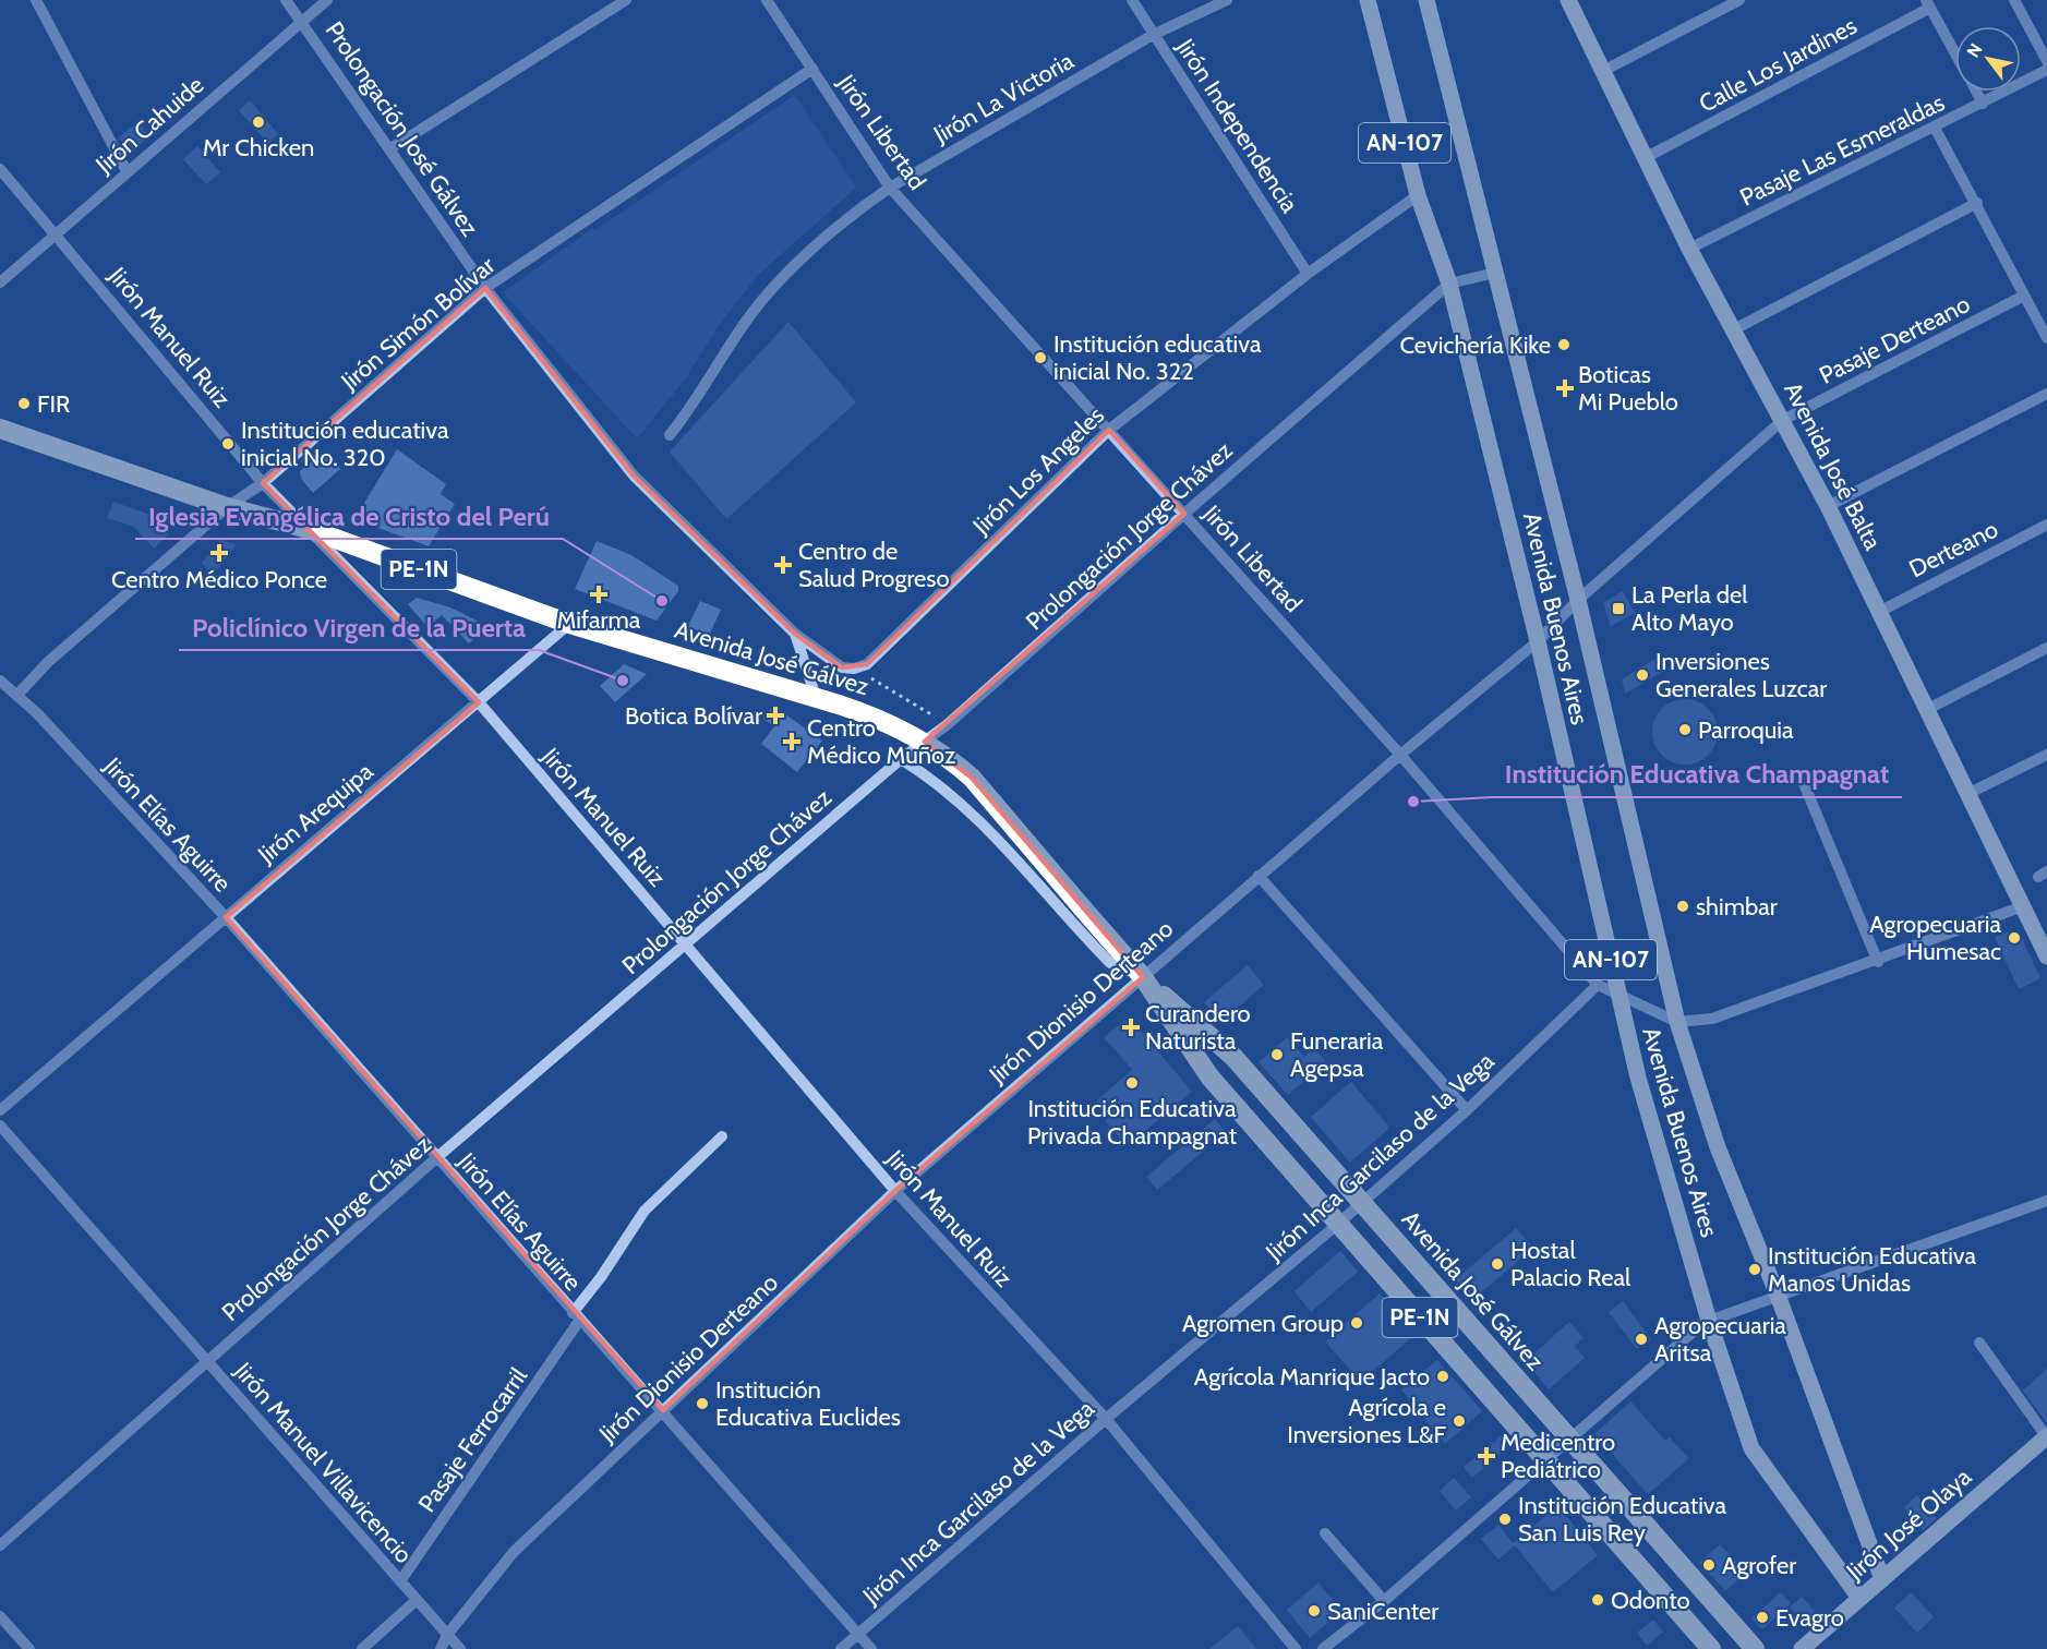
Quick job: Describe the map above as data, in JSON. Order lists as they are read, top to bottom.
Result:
{
  "streets": {
    "highway": ["PE-1N", "Avenida José Gálvez"],
    "main road": [
      "AN-107",
      "Avenida José Balta",
      "Avenida Buenos Aires",
      "Jirón José Olaya"
    ],
    "street": [
      "Calle Los Jardines",
      "Jirón La Victoria",
      "Jirón Cahuide",
      "Jirón Independencia",
      "Prolongación José Gálvez",
      "Jirón Libertad",
      "Pasaje Las Esmeraldas",
      "Jirón Simón Bolívar",
      "Jirón Manuel Ruiz",
      "Pasaje Derteano",
      "Jirón Los Angeles",
      "Prolongación Jorge Chávez",
      "Derteano",
      "Jirón Arequipa",
      "Jirón Elías Aguirre",
      "Jirón Dionisio Derteano",
      "Jirón Inca Garcilaso de la Vega",
      "Pasaje Ferrocarril",
      "Jirón Manuel Villavicencio"
    ]
  },
  "crossings": [
    ["Calle Los Jardines", "Avenida José Balta"],
    ["Jirón La Victoria", "Jirón Independencia"],
    ["Jirón La Victoria", "Jirón Libertad"],
    ["Jirón Cahuide", "Prolongación José Gálvez"],
    ["Jirón Cahuide", "Jirón Manuel Ruiz"],
    ["Jirón Independencia", "Jirón Los Angeles"],
    ["Prolongación José Gálvez", "Jirón Simón Bolívar"],
    ["Prolongación José Gálvez", "Jirón Los Angeles"],
    ["Prolongación José Gálvez", "Avenida José Gálvez"],
    ["Jirón Libertad", "Jirón Simón Bolívar"],
    ["Jirón Libertad", "Jirón Los Angeles"],
    ["Jirón Libertad", "Prolongación Jorge Chávez"],
    ["Jirón Libertad", "Jirón Dionisio Derteano"],
    ["Jirón Libertad", "Jirón Inca Garcilaso de la Vega"],
    ["Pasaje Las Esmeraldas", "Avenida José Balta"],
    ["Jirón Simón Bolívar", "Jirón Manuel Ruiz"],
    ["Jirón Simón Bolívar", "Avenida José Gálvez"],
    ["Jirón Simón Bolívar", "Jirón Elías Aguirre"],
    ["Jirón Manuel Ruiz", "Prolongación Jorge Chávez"],
    ["Jirón Manuel Ruiz", "Avenida José Gálvez"],
    ["Jirón Manuel Ruiz", "Jirón Arequipa"],
    ["Jirón Manuel Ruiz", "Jirón Dionisio Derteano"],
    ["Jirón Manuel Ruiz", "Jirón Inca Garcilaso de la Vega"],
    ["Pasaje Derteano", "Avenida José Balta"],
    ["Pasaje Derteano", "Jirón Dionisio Derteano"],
    ["Avenida José Balta", "Derteano"],
    ["Avenida José Balta", "Jirón Dionisio Derteano"],
    ["Jirón Los Angeles", "Avenida Buenos Aires"],
    ["Prolongación Jorge Chávez", "Avenida Buenos Aires"],
    ["Prolongación Jorge Chávez", "Jirón Elías Aguirre"],
    ["Prolongación Jorge Chávez", "Jirón Manuel Villavicencio"],
    ["Avenida Buenos Aires", "Jirón Dionisio Derteano"],
    ["Avenida Buenos Aires", "Jirón José Olaya"],
    ["Avenida José Gálvez", "Jirón Arequipa"],
    ["Avenida José Gálvez", "Jirón Dionisio Derteano"],
    ["Avenida José Gálvez", "Jirón Inca Garcilaso de la Vega"],
    ["Jirón Arequipa", "Jirón Elías Aguirre"],
    ["Jirón Elías Aguirre", "Jirón Dionisio Derteano"],
    ["Jirón Elías Aguirre", "Jirón Inca Garcilaso de la Vega"],
    ["Jirón Elías Aguirre", "Pasaje Ferrocarril"],
    ["Jirón Dionisio Derteano", "Jirón Manuel Villavicencio"],
    ["Pasaje Ferrocarril", "Jirón Manuel Villavicencio"]
  ],
  "places": {
    "other": [
      "Mr Chicken",
      "Cevichería Kike",
      "Institución educativa inicial No. 322",
      "FIR",
      "Institución educativa inicial No. 320",
      "Iglesia Evangélica de Cristo del Perú",
      "Inversiones Generales Luzcar",
      "Policlínico Virgen de la Puerta",
      "Parroquia",
      "Institución Educativa Champagnat",
      "shimbar",
      "Agropecuaria Humesac",
      "Funeraria Agepsa",
      "Institución Educativa Privada Champagnat",
      "Hostal Palacio Real",
      "Institución Educativa Manos Unidas",
      "Agromen Group",
      "Agropecuaria Aritsa",
      "Agrícola Manrique Jacto",
      "Institución Educativa Euclides",
      "Agrícola e Inversiones L&F",
      "Institución Educativa San Luis Rey",
      "Agrofer",
      "Odonto",
      "SaniCenter",
      "Evagro"
    ],
    "health": [
      "Boticas Mi Pueblo",
      "Centro Médico Ponce",
      "Centro de Salud Progreso",
      "Mifarma",
      "Botica Bolívar",
      "Centro Médico Muñoz",
      "Curandero Naturista",
      "Medicentro Pediátrico"
    ],
    "transit": ["La Perla del Alto Mayo"]
  },
  "north": "top left"
}
